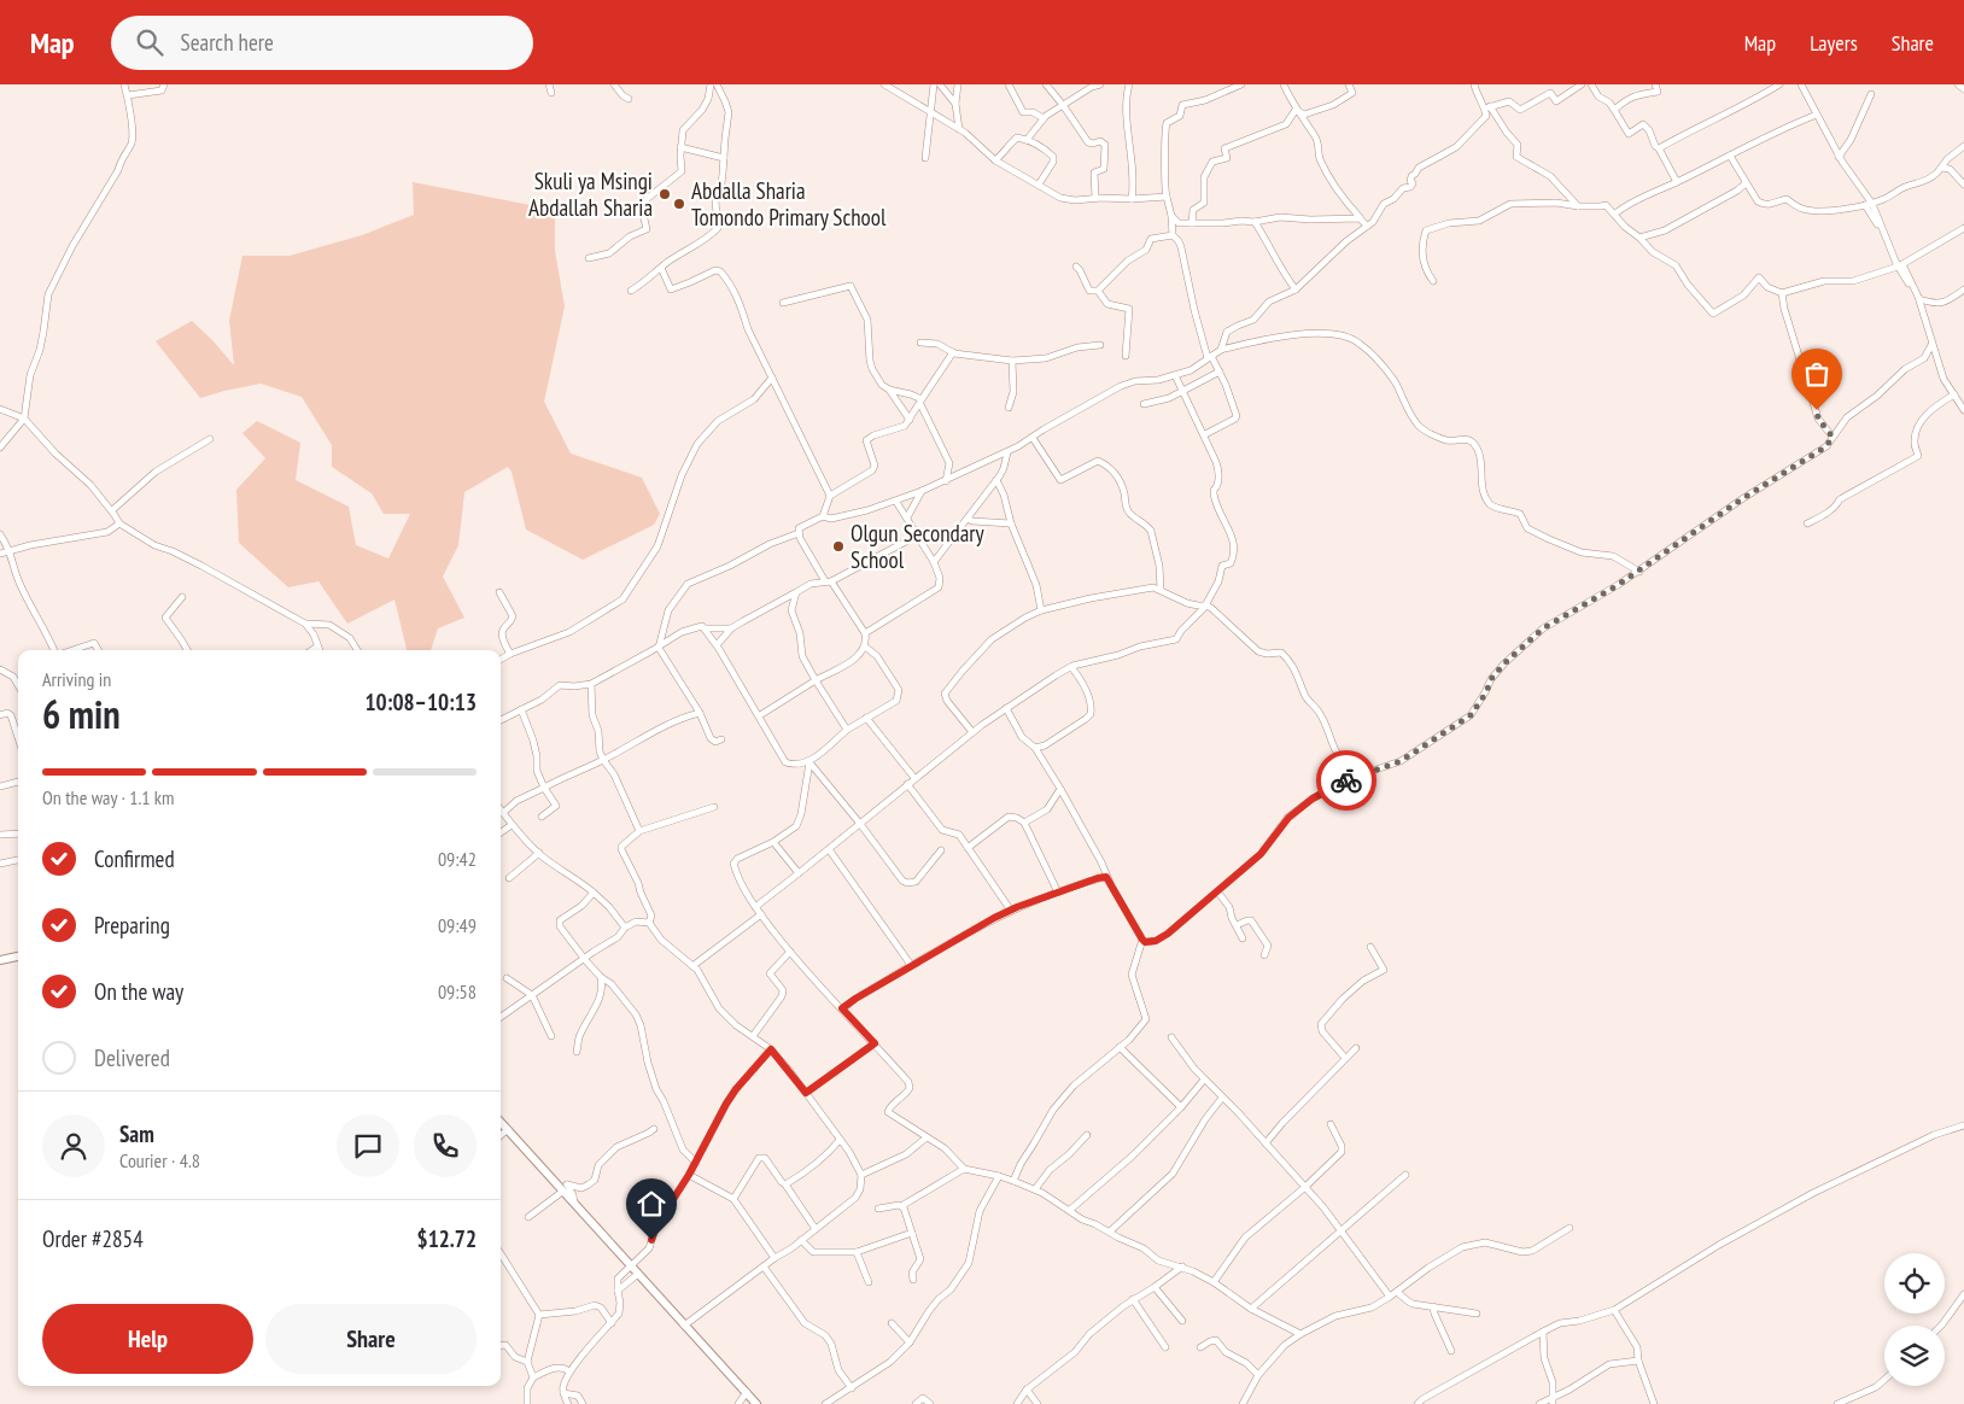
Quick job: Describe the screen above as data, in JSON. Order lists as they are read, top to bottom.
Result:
{
  "places": ["Skuli ya Msingi Abdallah Sharia", "Abdalla Sharia Tomondo Primary School", "Olgun Secondary School"],
  "page": {
    "header": "Map",
    "search": "Search here",
    "nav": ["Map", "Layers", "Share"],
    "heading": ["6 min", "Arriving in", "10:08–10:13"],
    "panel": [
      "Sam",
      "Courier · 4.8",
      "Order #2854",
      "$12.72"
    ],
    "bar": "On the way · 1.1 km",
    "list": [
      ["Confirmed", "09:42"],
      ["Preparing", "09:49"],
      ["On the way", "09:58"],
      "Delivered"
    ],
    "buttons": ["Help", "Share"]
  }
}
